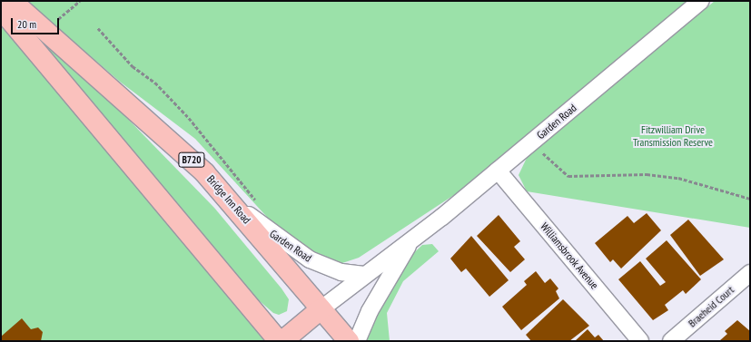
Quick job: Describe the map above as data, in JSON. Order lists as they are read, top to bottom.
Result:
{
  "streets": {
    "main road": ["Garden Road", "B720", "Bridge Inn Road"],
    "street": ["Williamsbrook Avenue", "Braeheid Court"]
  },
  "crossings": [
    ["Garden Road", "Bridge Inn Road"],
    ["Garden Road", "Williamsbrook Avenue"]
  ],
  "parks": ["Fitzwilliam Drive Transmission Reserve"],
  "scale_bar": "20 m"
}
